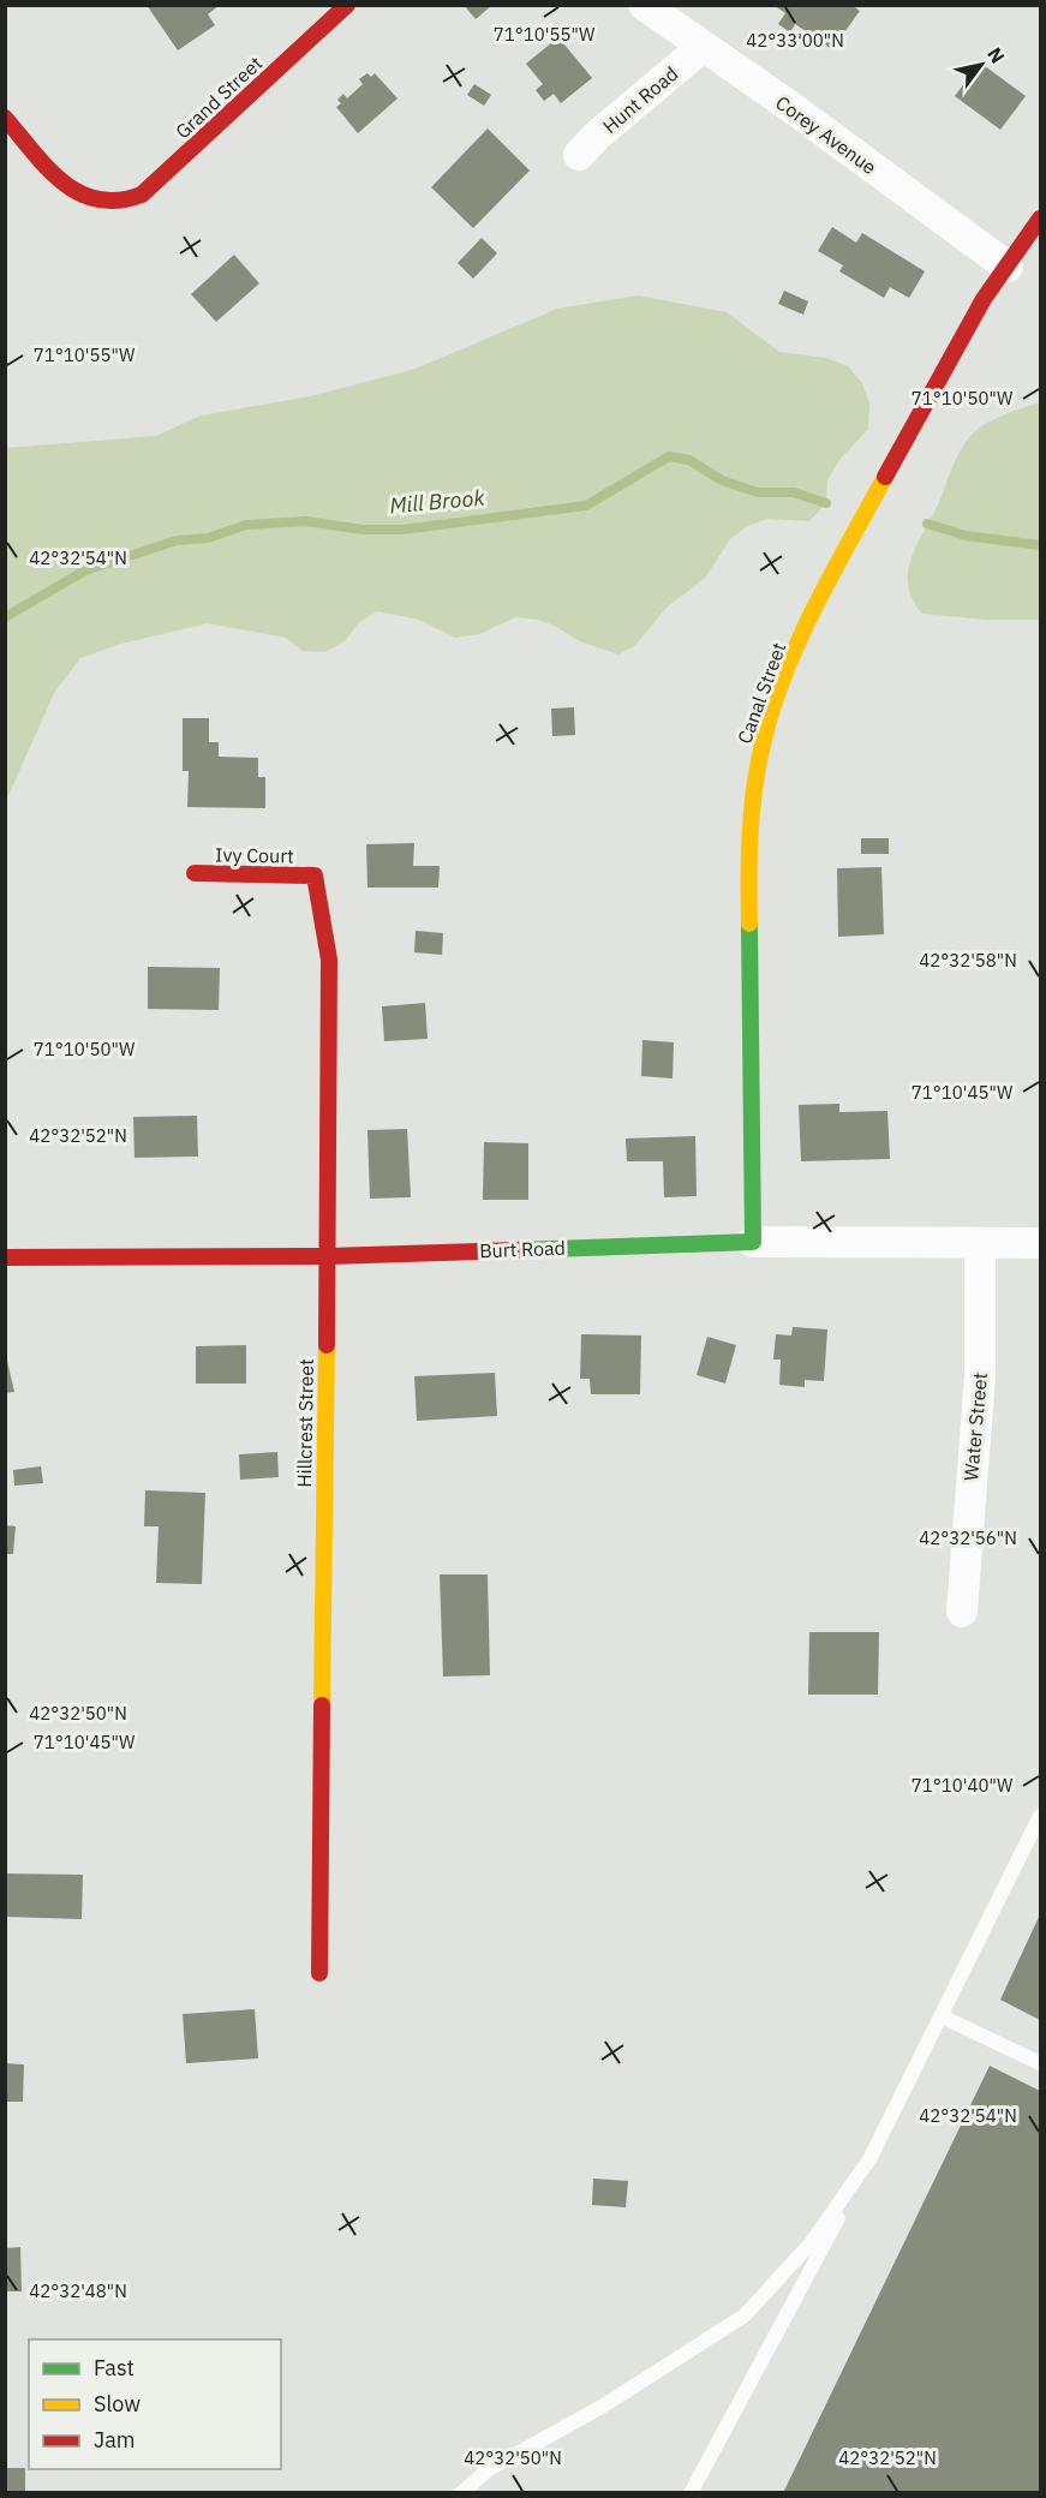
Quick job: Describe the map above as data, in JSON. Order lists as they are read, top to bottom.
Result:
{
  "streets": {
    "street": [
      "Grand Street",
      "Hunt Road",
      "Corey Avenue",
      "Canal Street",
      "Ivy Court",
      "Burt Road",
      "Hillcrest Street",
      "Water Street"
    ]
  },
  "crossings": [
    ["Hunt Road", "Corey Avenue"],
    ["Corey Avenue", "Canal Street"],
    ["Canal Street", "Burt Road"],
    ["Ivy Court", "Hillcrest Street"],
    ["Burt Road", "Hillcrest Street"],
    ["Burt Road", "Water Street"]
  ],
  "water": ["Mill Brook"],
  "legend": ["Fast", "Slow", "Jam"],
  "north": "top right",
  "coordinates": [
    "71°10'55\"W",
    "42°33'00\"N",
    "71°10'50\"W",
    "42°32'54\"N",
    "42°32'58\"N",
    "71°10'45\"W",
    "42°32'52\"N",
    "42°32'56\"N",
    "42°32'50\"N",
    "71°10'40\"W",
    "42°32'48\"N"
  ]
}
